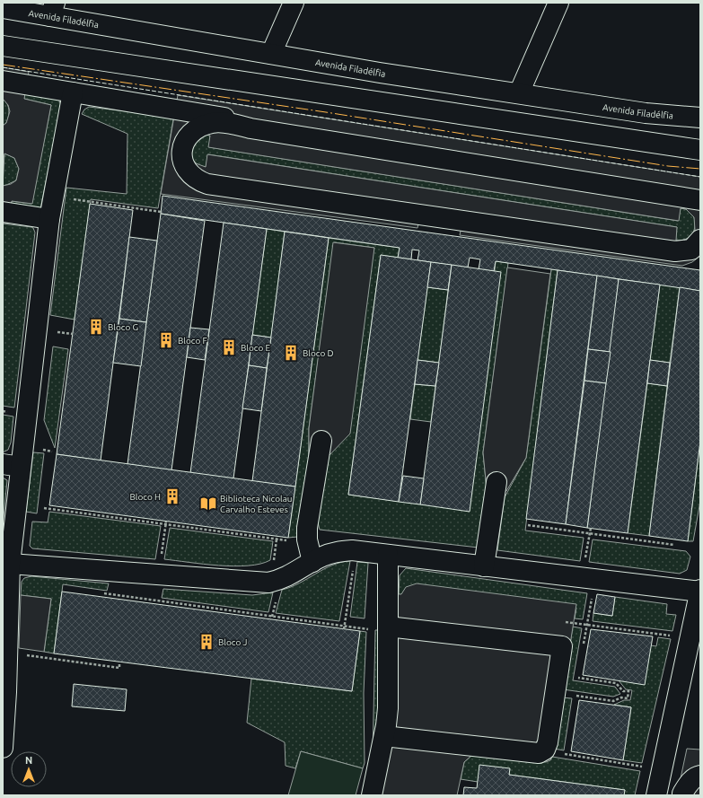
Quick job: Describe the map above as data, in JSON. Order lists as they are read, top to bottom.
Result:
{
  "streets": {
    "main road": ["Avenida Filadélfia"]
  },
  "places": {
    "building": [
      "Bloco G",
      "Bloco F",
      "Bloco E",
      "Bloco D",
      "Bloco H",
      "Bloco J"
    ],
    "library": ["Biblioteca Nicolau Carvalho Esteves"]
  },
  "north": "top"
}
